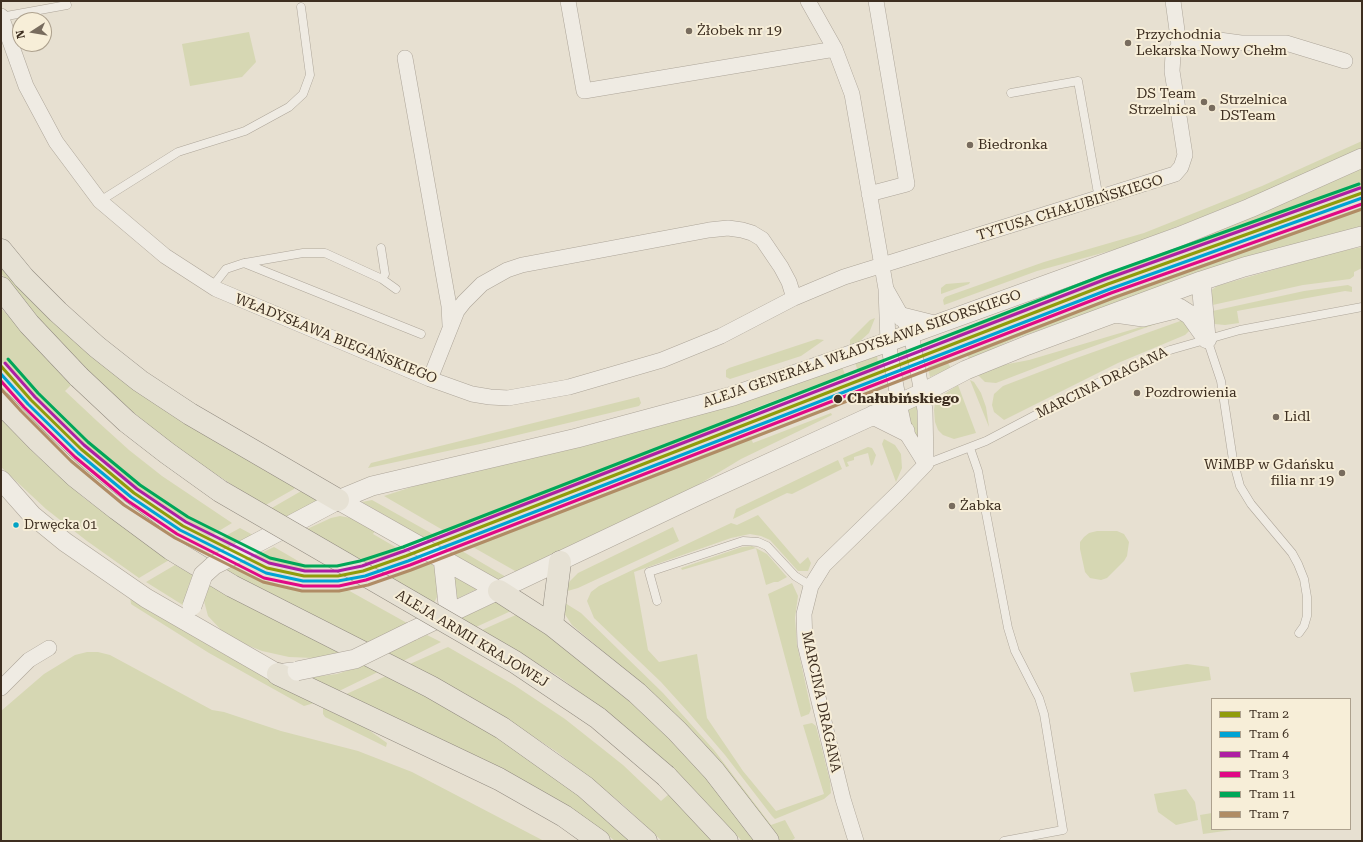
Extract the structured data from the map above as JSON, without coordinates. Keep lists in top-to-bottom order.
{
  "streets": {
    "main road": ["ALEJA ARMII KRAJOWEJ"],
    "street": [
      "TYTUSA CHAŁUBIŃSKIEGO",
      "WŁADYSŁAWA BIEGAŃSKIEGO",
      "ALEJA GENERAŁA WŁADYSŁAWA SIKORSKIEGO",
      "MARCINA DRAGANA"
    ]
  },
  "crossings": [
    ["TYTUSA CHAŁUBIŃSKIEGO", "WŁADYSŁAWA BIEGAŃSKIEGO"]
  ],
  "places": [
    "Żłobek nr 19",
    "Przychodnia Lekarska Nowy Chełm",
    "DS Team Strzelnica",
    "Strzelnica DSTeam",
    "Biedronka",
    "Pozdrowienia",
    "Chałubińskiego",
    "Lidl",
    "WiMBP w Gdańsku filia nr 19",
    "Żabka",
    "Drwęcka 01"
  ],
  "lines": [
    "tram line 11",
    "tram line 4",
    "tram line 2",
    "tram line 6",
    "tram line 3",
    "tram line 7"
  ],
  "legend": [
    "Tram 2",
    "Tram 6",
    "Tram 4",
    "Tram 3",
    "Tram 11",
    "Tram 7"
  ],
  "north": "left"
}
